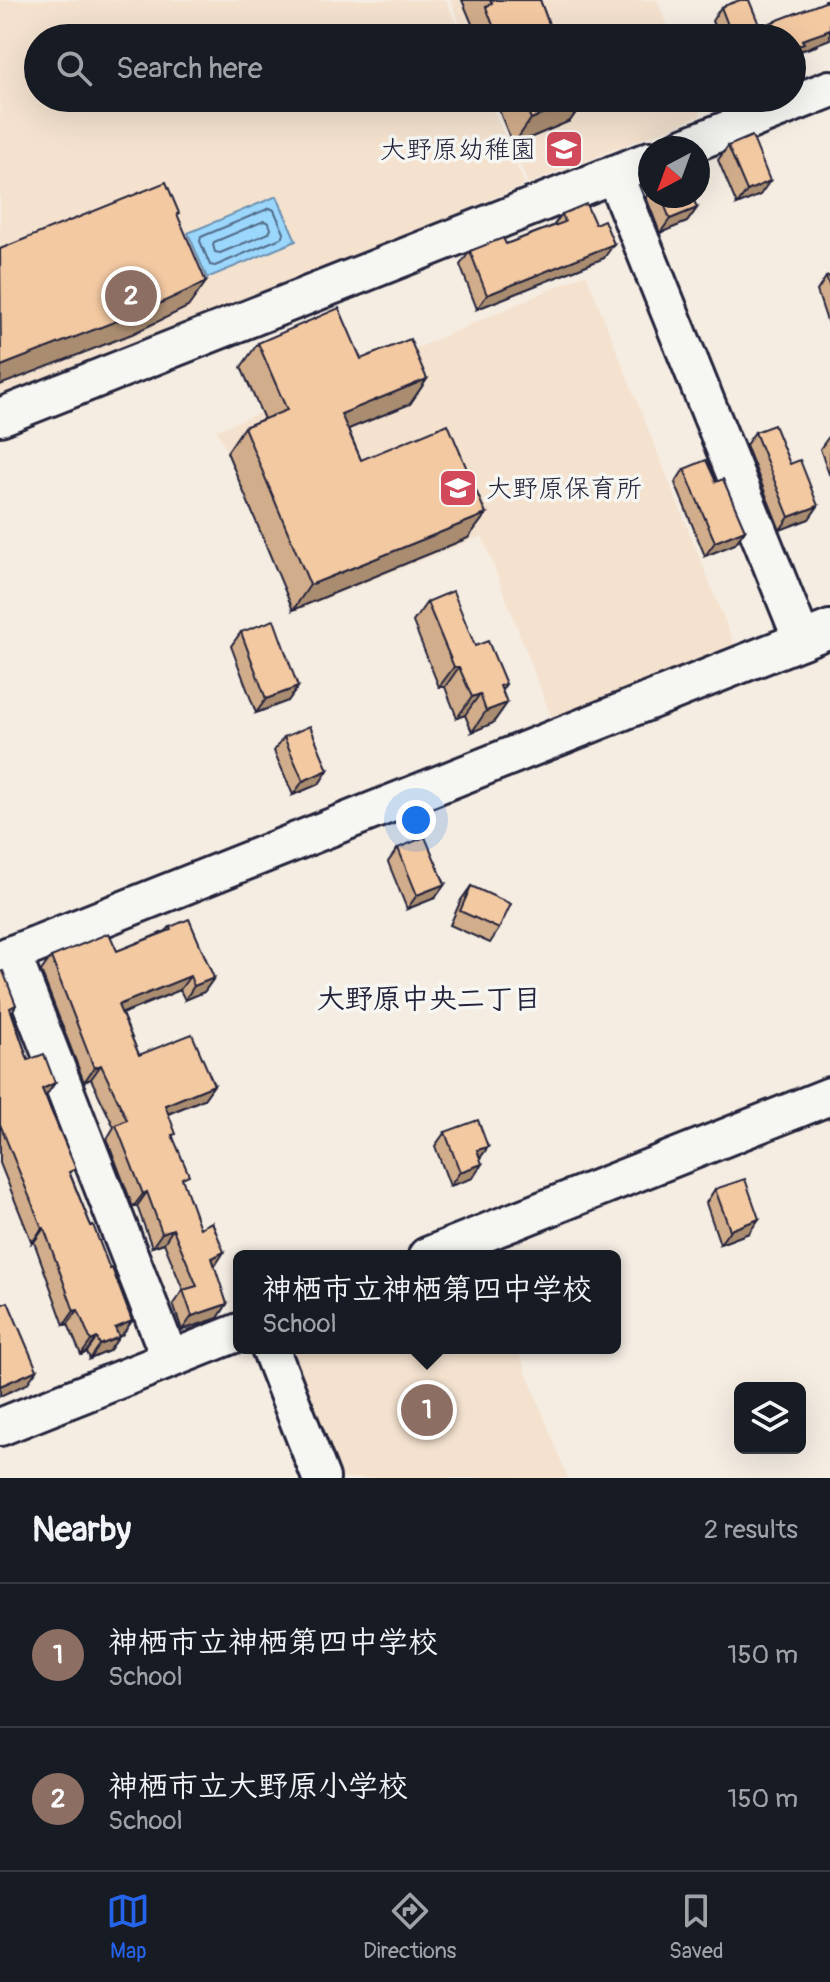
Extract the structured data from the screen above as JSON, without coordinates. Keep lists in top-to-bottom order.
{
  "districts": ["大野原中央二丁目"],
  "places": {
    "school or university": ["大野原幼稚園", "大野原保育所"]
  },
  "north": "bottom left",
  "page": {
    "search": "Search here",
    "pins": ["2", "1"],
    "popup": ["神栖市立神栖第四中学校", "School"],
    "heading": ["Nearby", "2 results"],
    "list": [
      {
        "mark": "1",
        "name": "神栖市立神栖第四中学校",
        "note": "School",
        "value": "150 m"
      },
      {
        "mark": "2",
        "name": "神栖市立大野原小学校",
        "note": "School",
        "value": "150 m"
      }
    ],
    "nav": ["Map", "Directions", "Saved"]
  }
}
